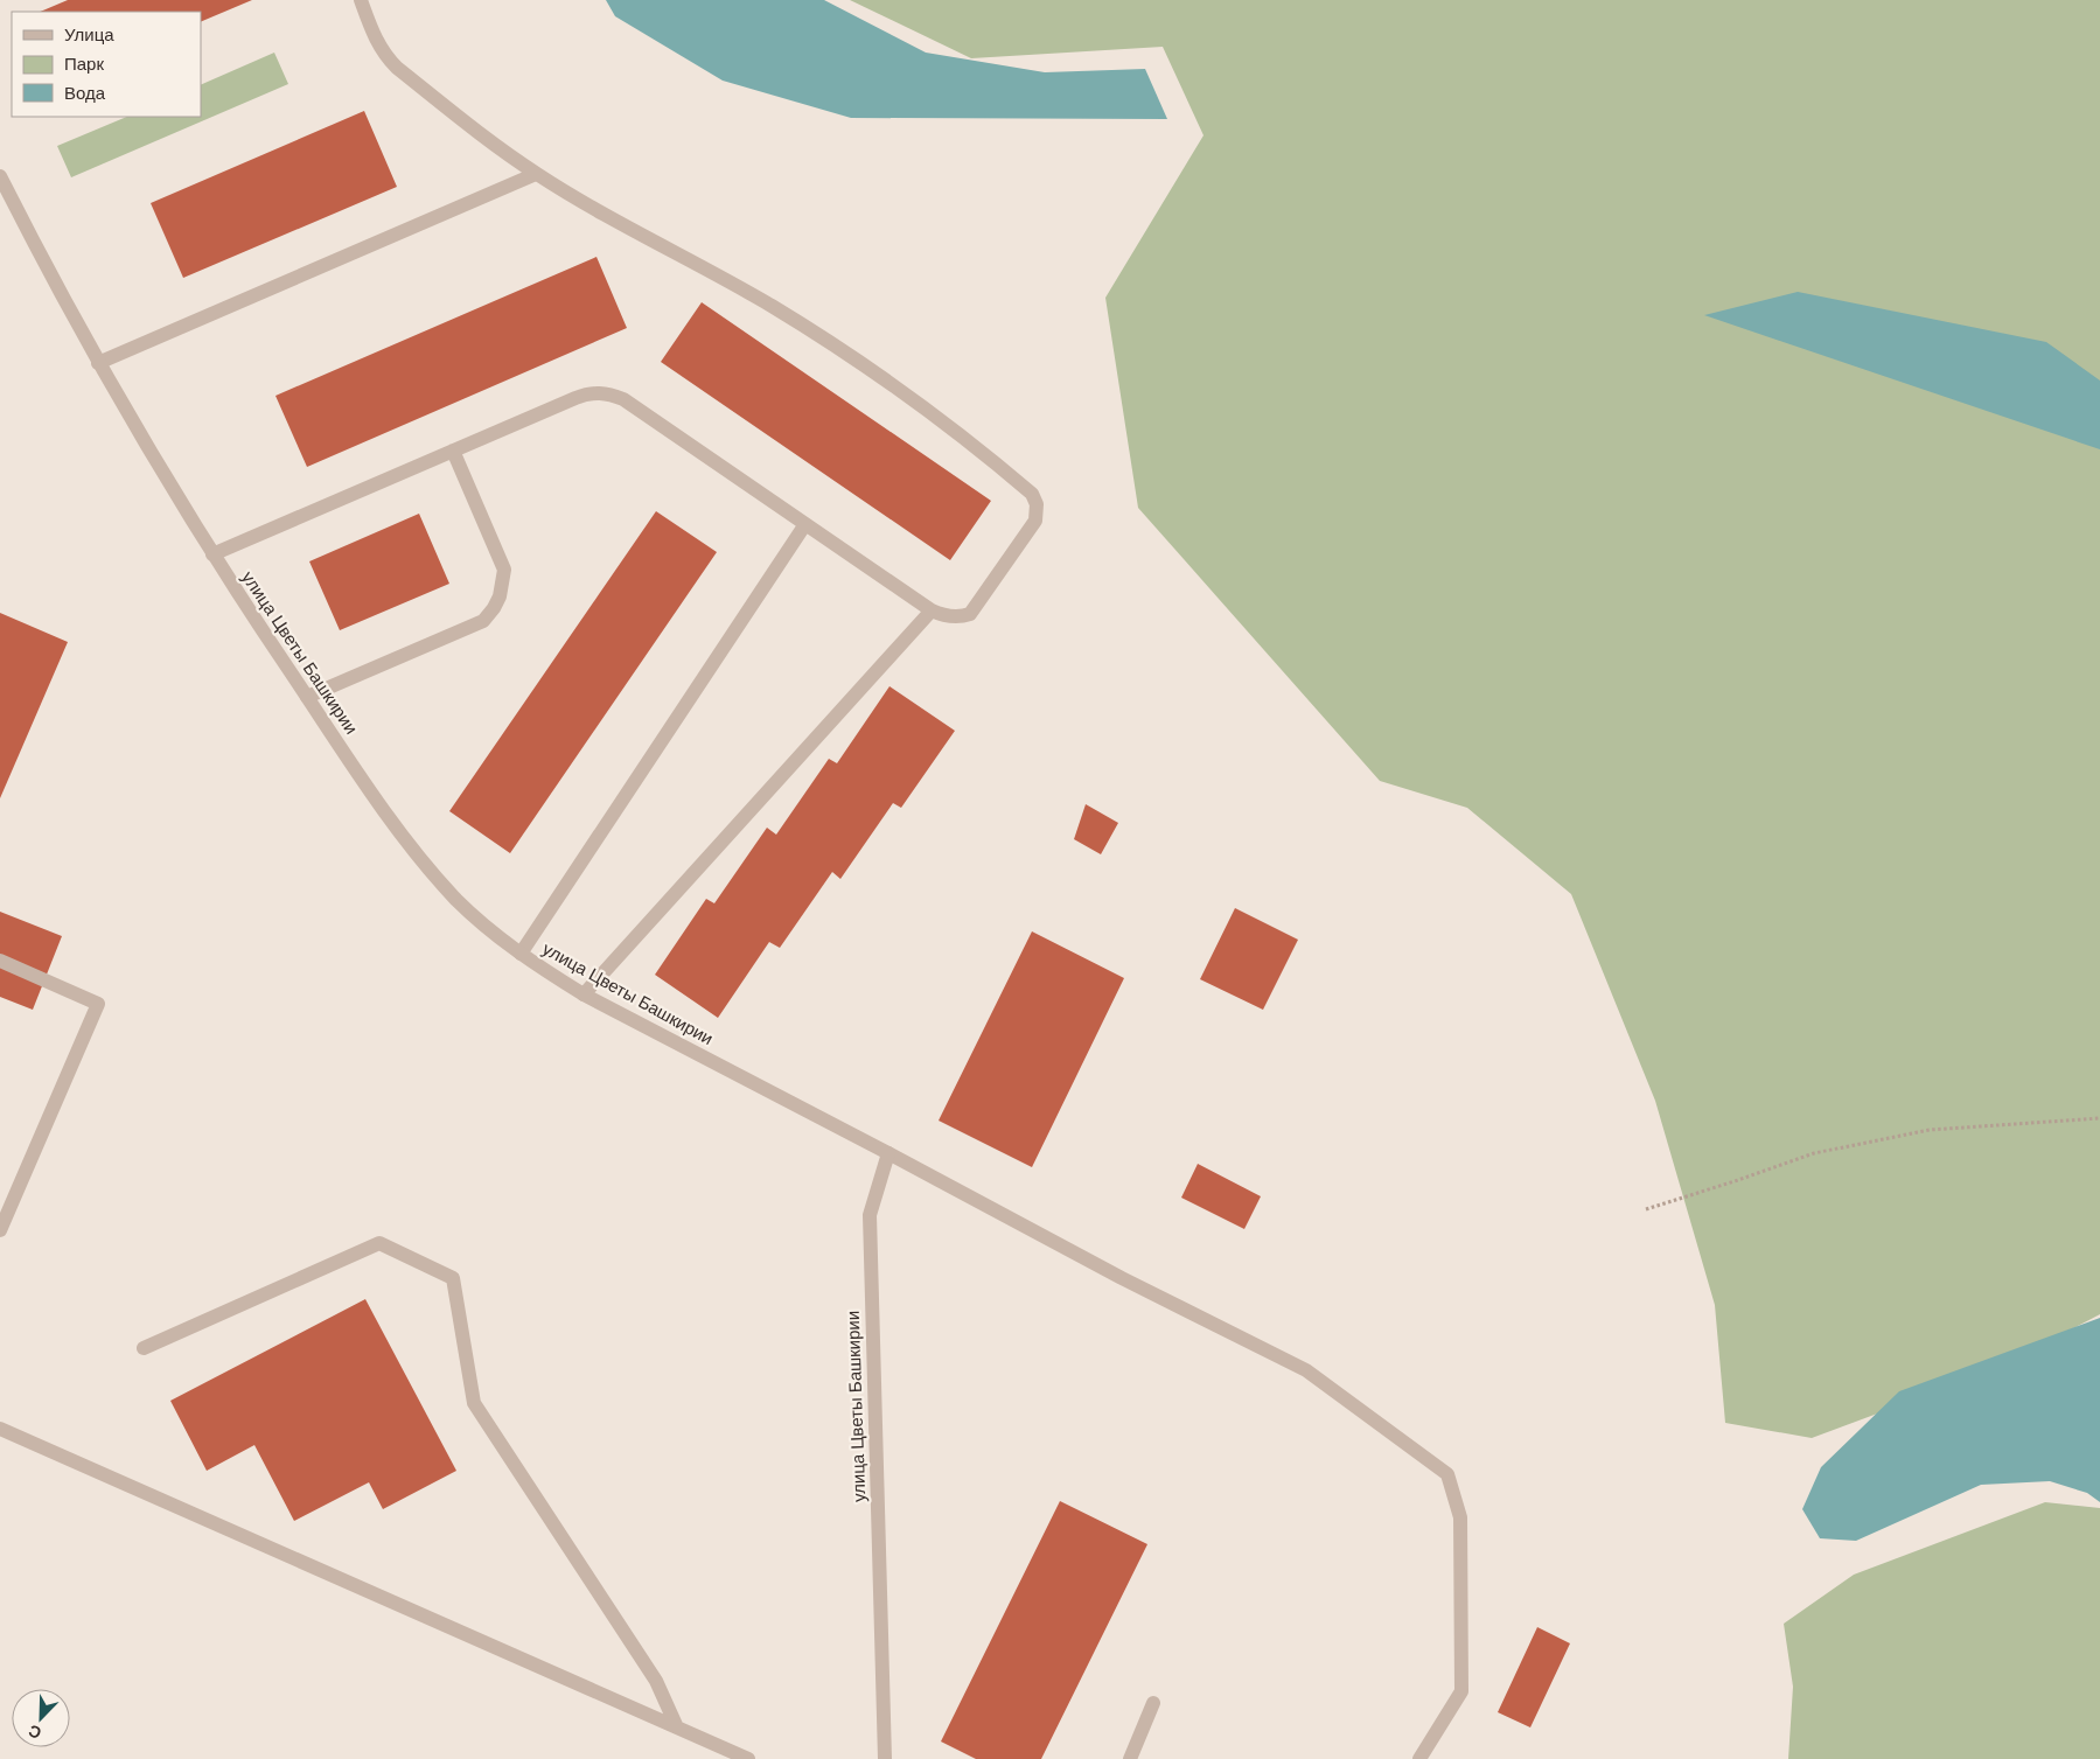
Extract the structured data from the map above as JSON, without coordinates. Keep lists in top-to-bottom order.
{
  "streets": {
    "street": ["улица Цветы Башкирии"]
  },
  "legend": ["Улица", "Парк", "Вода"],
  "north": "bottom left"
}
